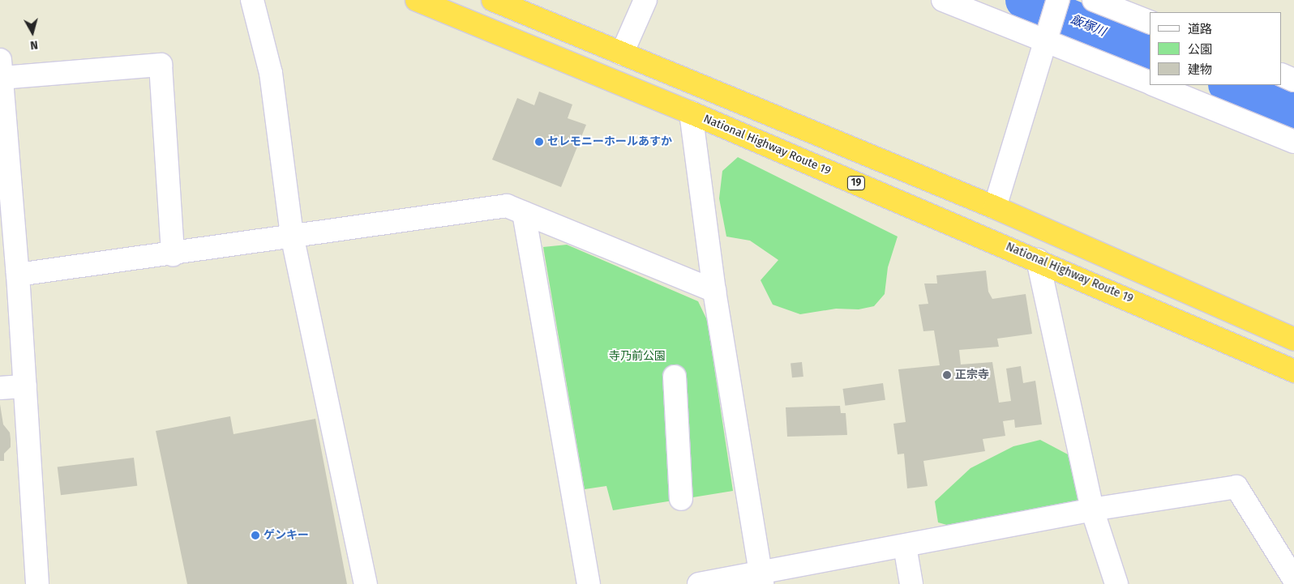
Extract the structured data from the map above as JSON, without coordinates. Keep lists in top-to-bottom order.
{
  "streets": {
    "highway": ["National Highway Route 19", "19"]
  },
  "water": ["飯塚川"],
  "parks": ["寺乃前公園"],
  "places": ["セレモニーホールあすか", "正宗寺", "ゲンキー"],
  "legend": ["道路", "公園", "建物"],
  "north": "bottom"
}
